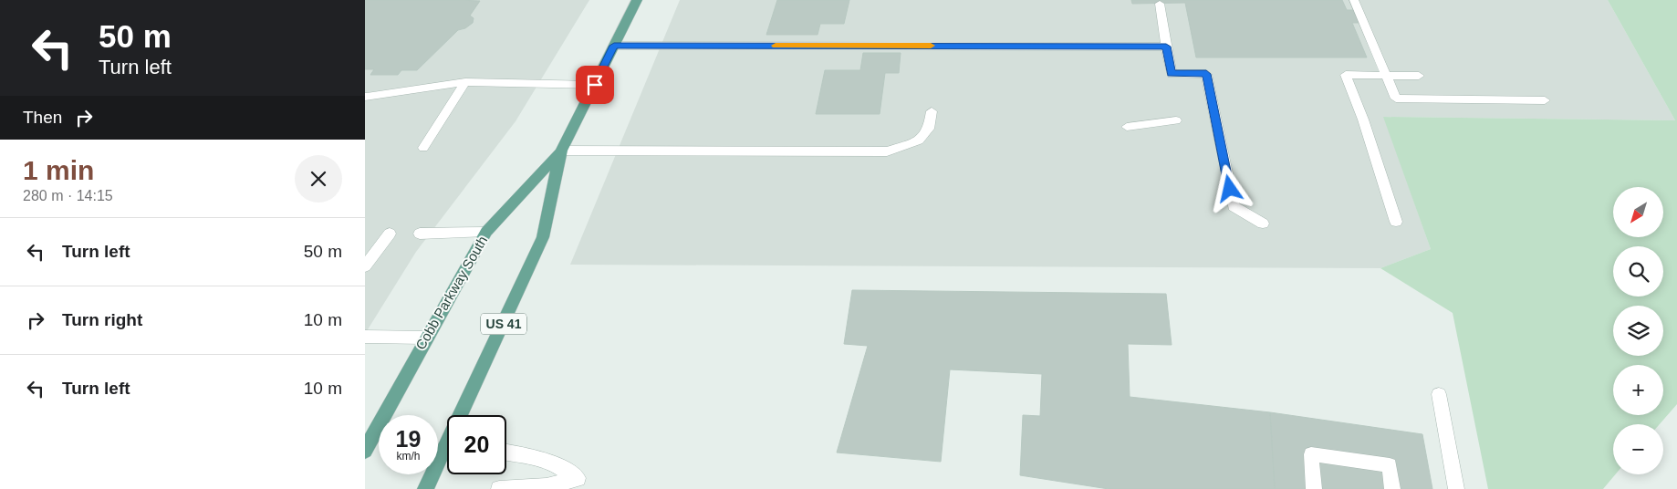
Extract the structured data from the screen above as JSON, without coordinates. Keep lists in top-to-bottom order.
{
  "streets": {
    "main road": ["Cobb Parkway South", "US 41"]
  },
  "north": "bottom left",
  "page": {
    "turn": ["50 m", "Turn left"],
    "then": "Then",
    "heading": ["1 min", "280 m · 14:15"],
    "map_buttons": ["+", "−"],
    "list": [
      {
        "name": "Turn left",
        "value": "50 m"
      },
      {
        "name": "Turn right",
        "value": "10 m"
      },
      {
        "name": "Turn left",
        "value": "10 m"
      }
    ],
    "speed": "19 km/h",
    "limit": "20"
  }
}
